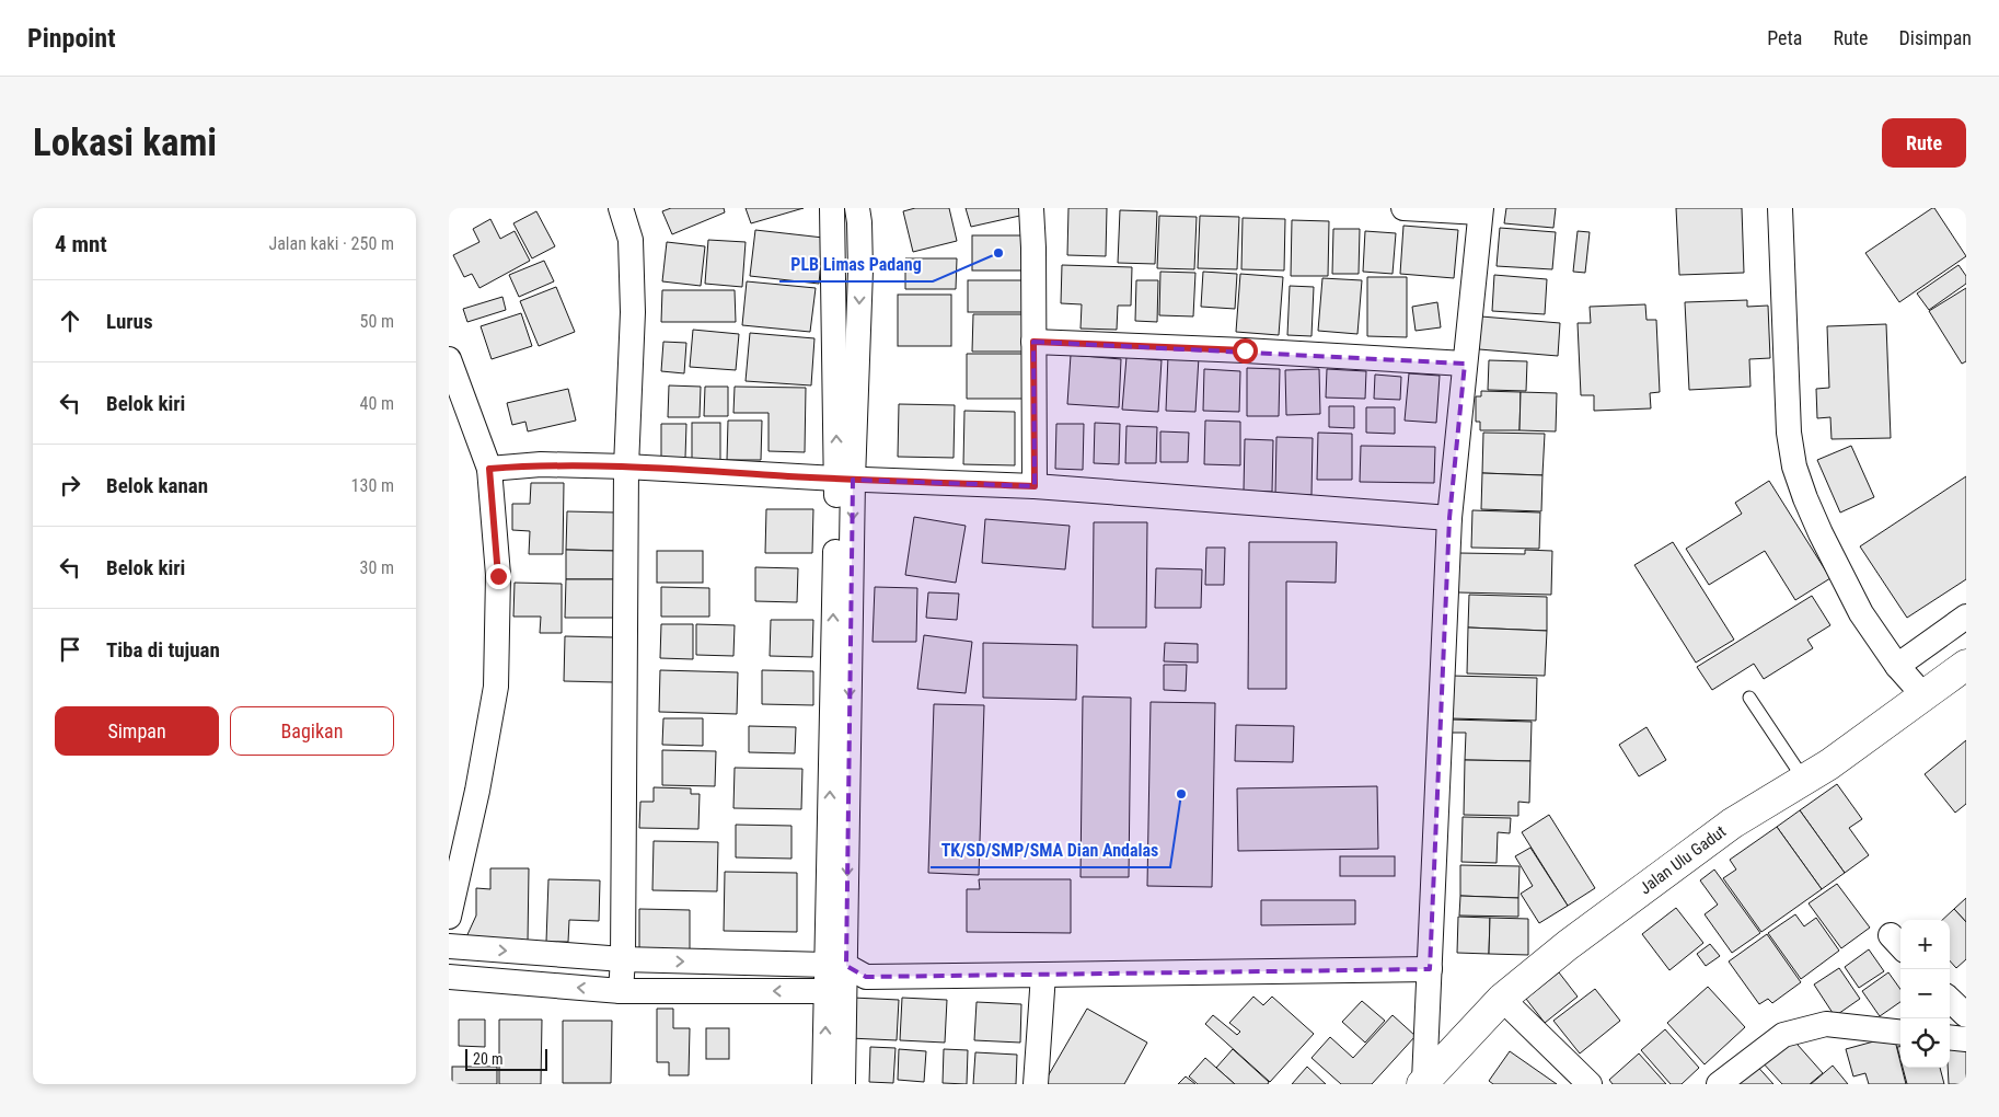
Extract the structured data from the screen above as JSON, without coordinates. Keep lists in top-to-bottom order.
{
  "streets": {
    "street": ["Jalan Ulu Gadut"]
  },
  "places": ["PLB Limas Padang", "TK/SD/SMP/SMA Dian Andalas"],
  "scale_bar": "20 m",
  "page": {
    "header": "Pinpoint",
    "nav": ["Peta", "Rute", "Disimpan"],
    "buttons": [
      "Rute",
      ["Simpan", "Bagikan"]
    ],
    "title": "Lokasi kami",
    "heading": ["4 mnt", "Jalan kaki · 250 m"],
    "list": [
      ["Lurus", "50 m"],
      ["Belok kiri", "40 m"],
      ["Belok kanan", "130 m"],
      ["Belok kiri", "30 m"],
      "Tiba di tujuan"
    ],
    "map_buttons": ["+", "−"],
    "scale": "20 m"
  }
}
